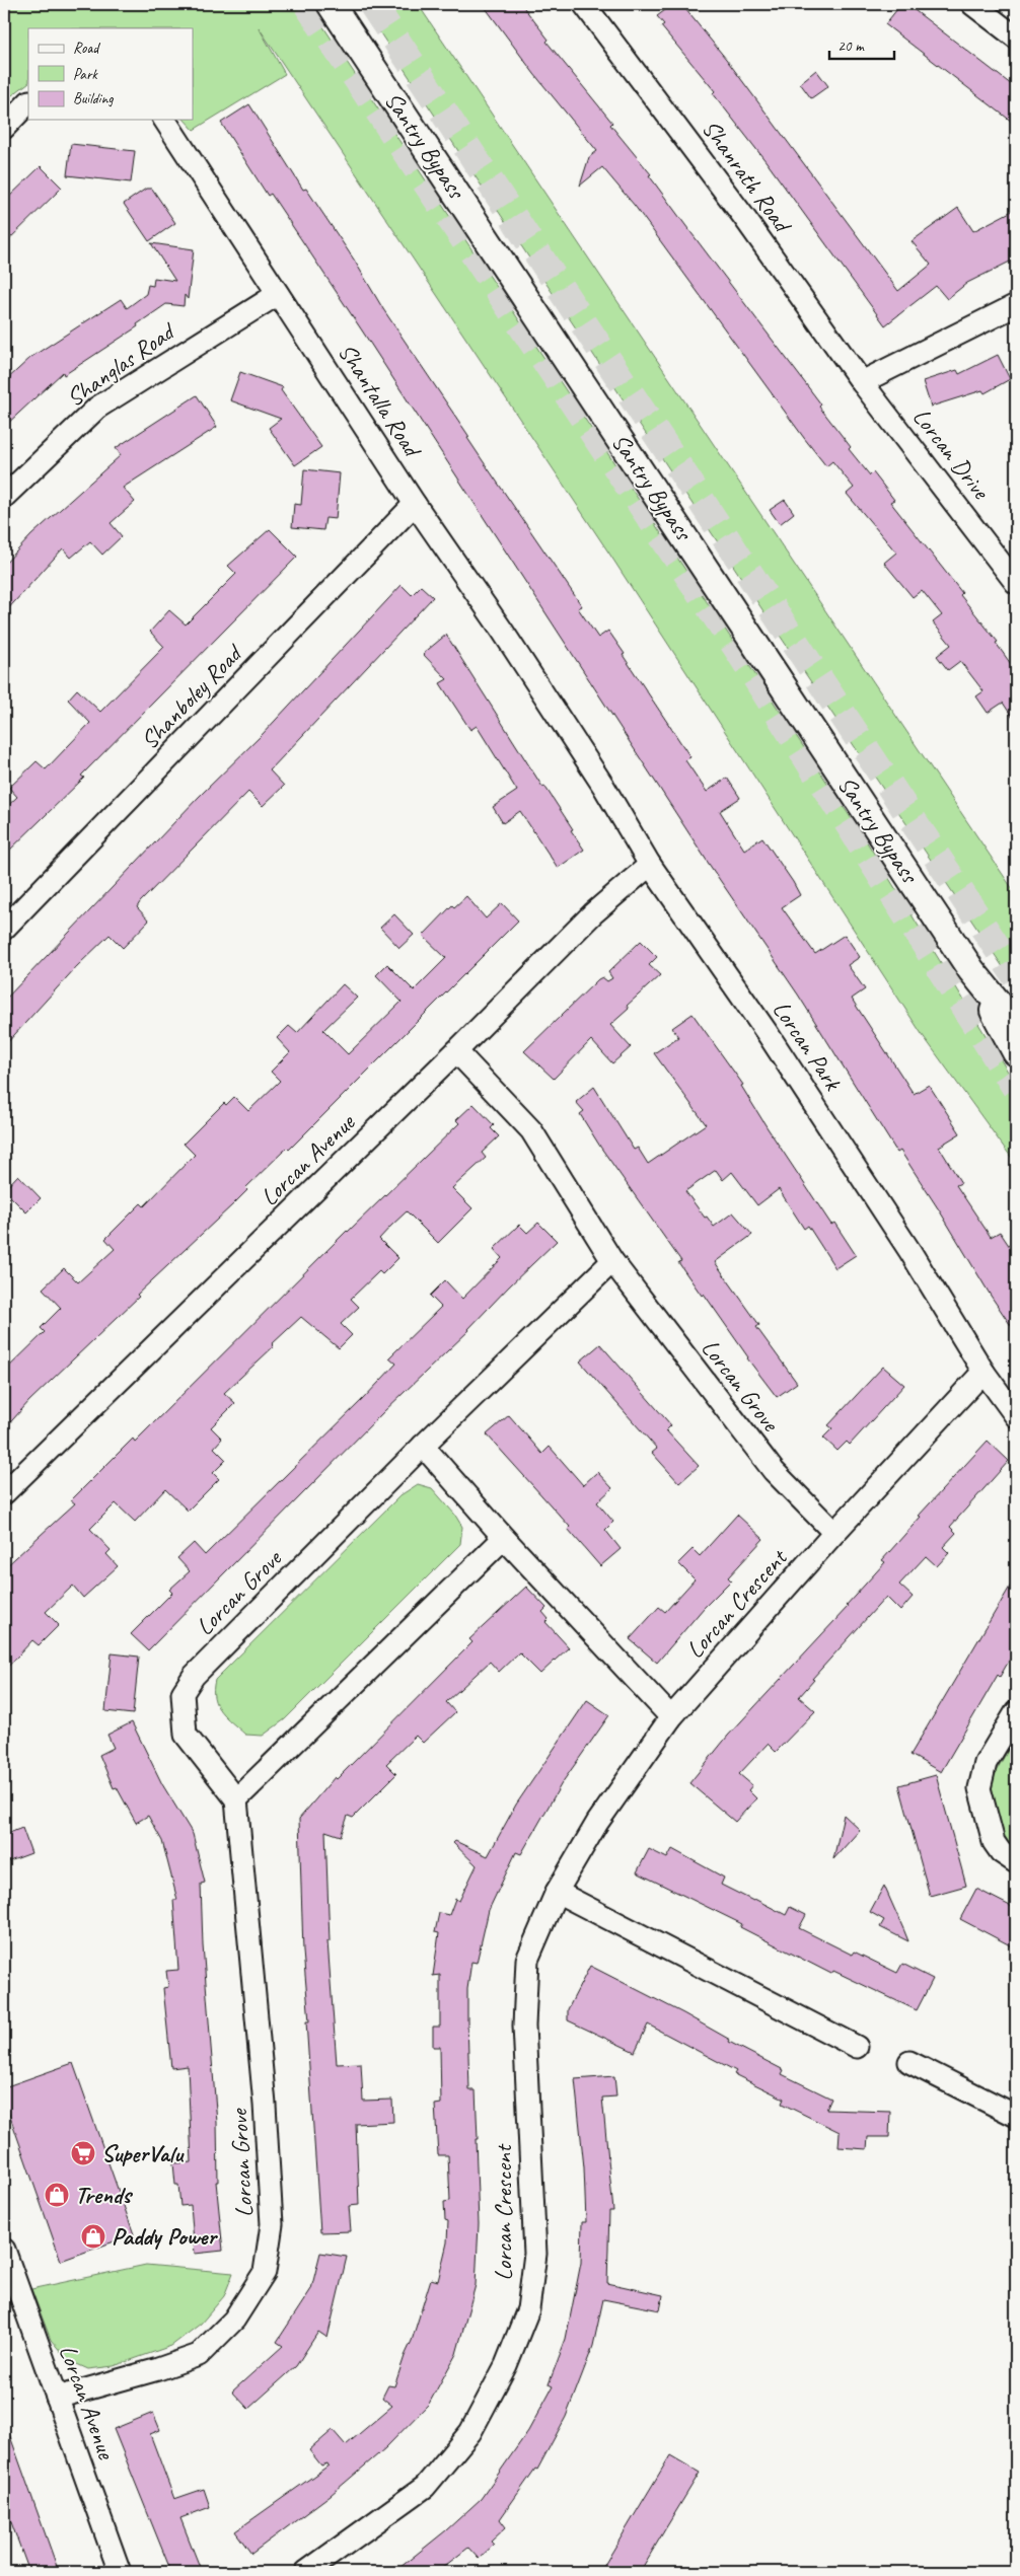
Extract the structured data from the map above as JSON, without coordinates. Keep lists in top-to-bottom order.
{
  "streets": {
    "main road": ["Santry Bypass"],
    "street": [
      "Shanrath Road",
      "Shanglas Road",
      "Shantalla Road",
      "Lorcan Drive",
      "Shanboley Road",
      "Lorcan Park",
      "Lorcan Avenue",
      "Lorcan Grove",
      "Lorcan Crescent"
    ]
  },
  "crossings": [
    ["Shanrath Road", "Lorcan Drive"],
    ["Shanglas Road", "Shantalla Road"],
    ["Shantalla Road", "Shanboley Road"],
    ["Shantalla Road", "Lorcan Park"],
    ["Lorcan Park", "Lorcan Avenue"],
    ["Lorcan Park", "Lorcan Crescent"],
    ["Lorcan Avenue", "Lorcan Grove"],
    ["Lorcan Grove", "Lorcan Crescent"]
  ],
  "places": {
    "supermarket": ["SuperValu"],
    "shop": ["Trends", "Paddy Power"]
  },
  "legend": ["Road", "Park", "Building"],
  "scale_bar": "20 m"
}
